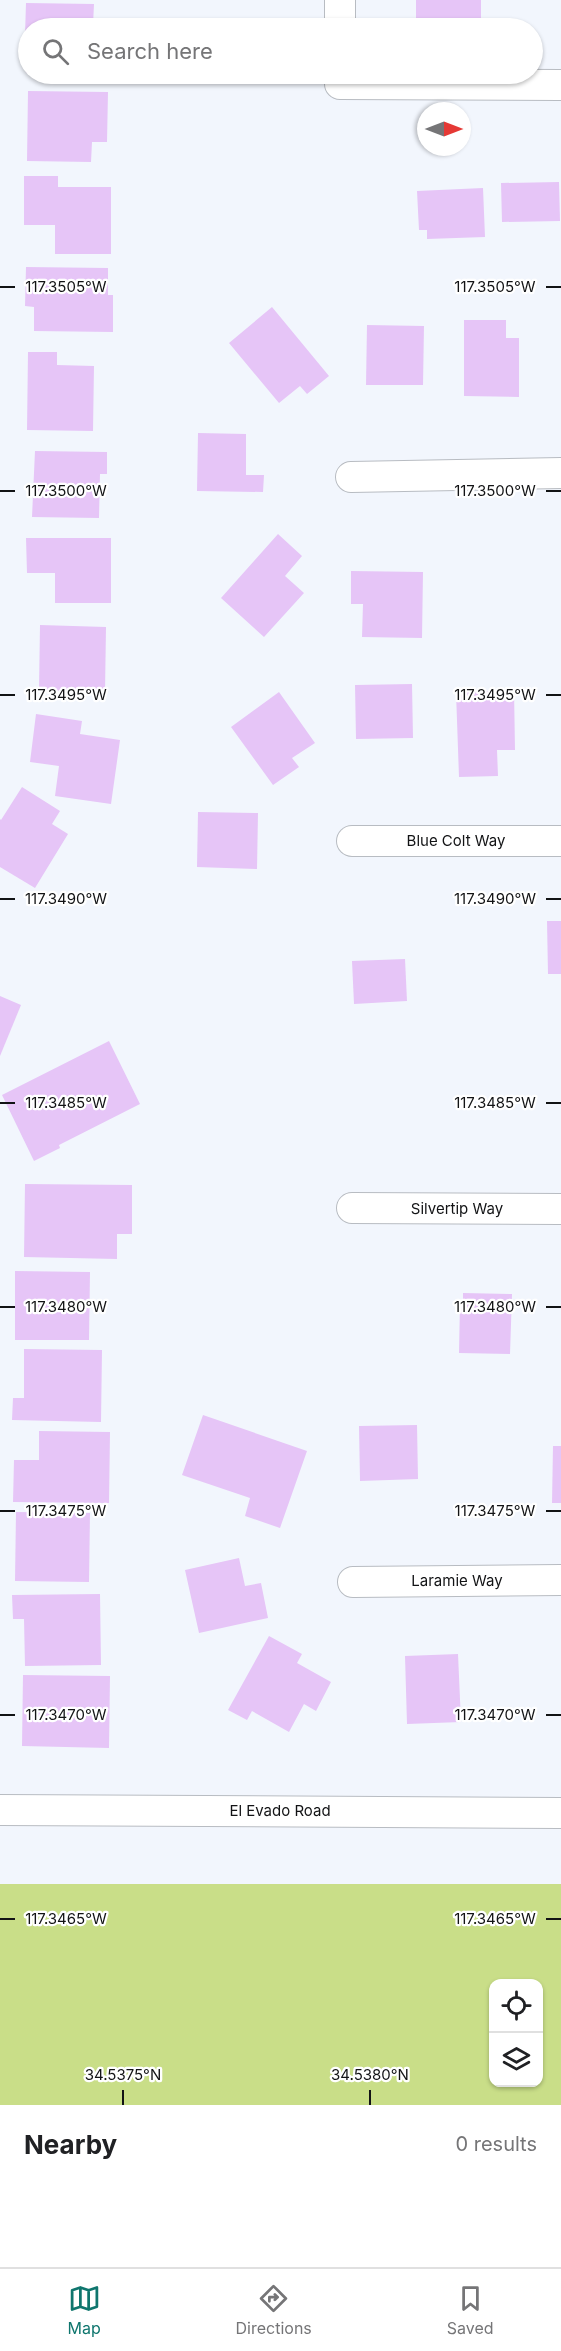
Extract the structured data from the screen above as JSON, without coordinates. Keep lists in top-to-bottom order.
{
  "streets": {
    "street": [
      "Blue Colt Way",
      "Silvertip Way",
      "Laramie Way",
      "El Evado Road"
    ]
  },
  "north": "right",
  "page": {
    "search": "Search here",
    "heading": ["Nearby", "0 results"],
    "nav": ["Map", "Directions", "Saved"]
  },
  "coordinates": [
    "117.3505°W",
    "117.3500°W",
    "117.3495°W",
    "117.3490°W",
    "117.3485°W",
    "117.3480°W",
    "117.3475°W",
    "117.3470°W",
    "117.3465°W",
    "34.5375°N",
    "34.5380°N"
  ]
}
